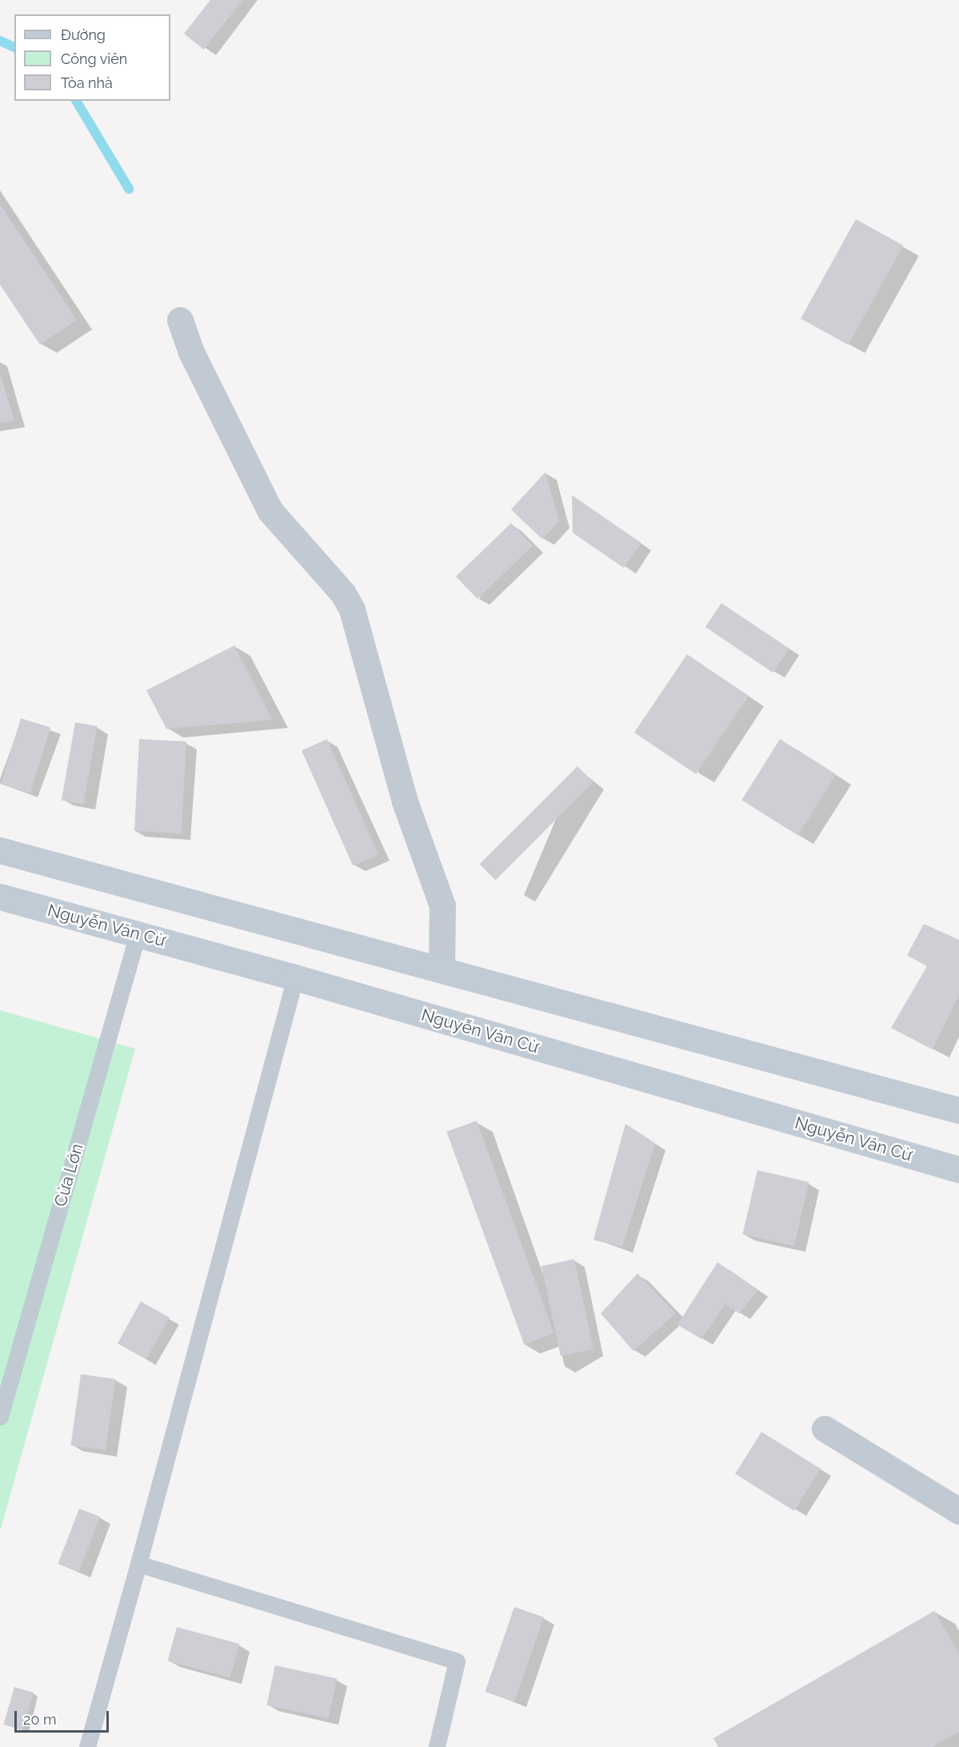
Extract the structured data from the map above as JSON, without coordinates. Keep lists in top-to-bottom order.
{
  "streets": {
    "main road": ["Nguyễn Văn Cừ"],
    "lane": ["Cửa Lớn"]
  },
  "crossings": [
    ["Nguyễn Văn Cừ", "Cửa Lớn"]
  ],
  "legend": ["Đường", "Công viên", "Tòa nhà"],
  "scale_bar": "20 m"
}
